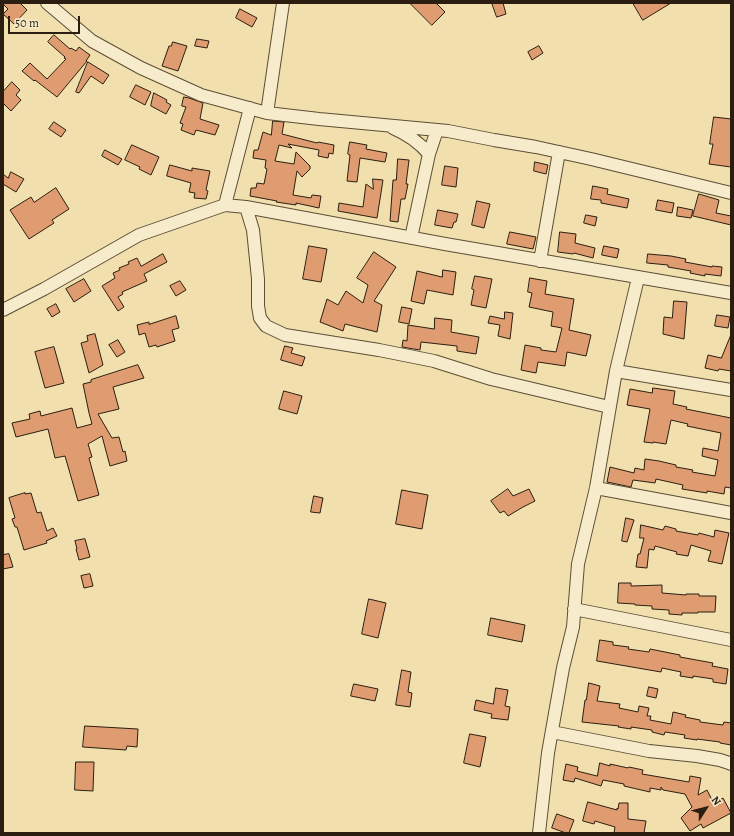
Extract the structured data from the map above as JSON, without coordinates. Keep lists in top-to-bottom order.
{
  "scale_bar": "50 m",
  "north": "top right"
}
